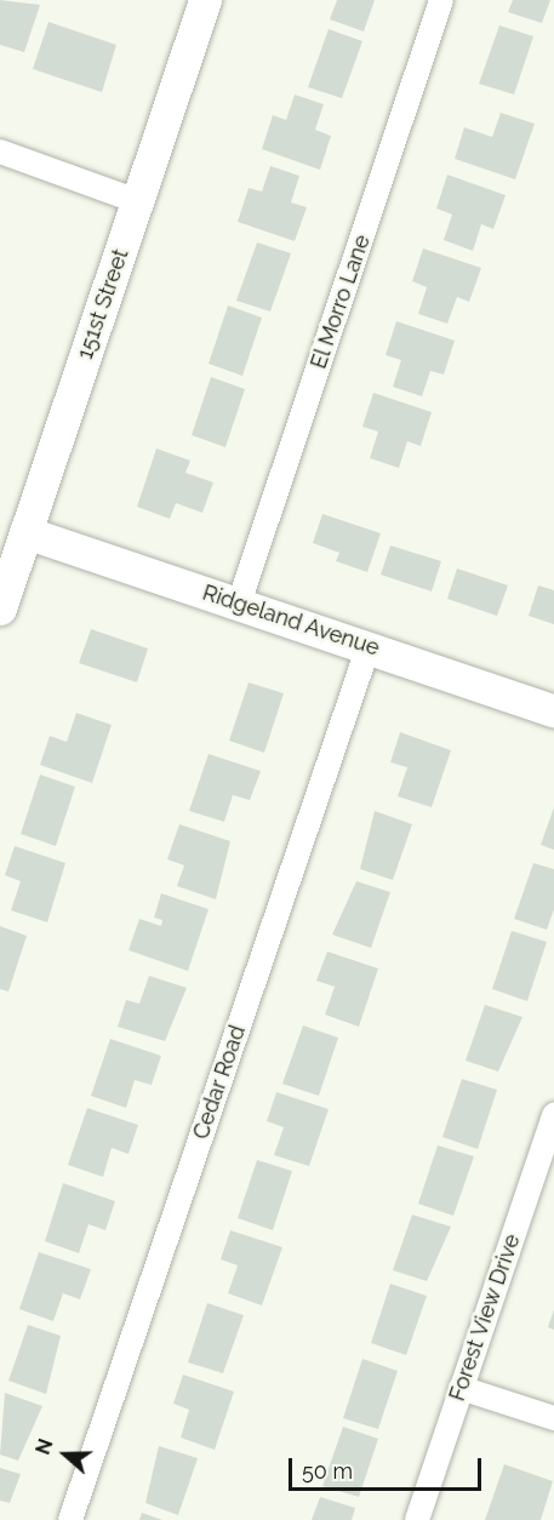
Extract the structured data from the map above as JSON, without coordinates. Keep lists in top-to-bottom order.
{
  "streets": {
    "street": [
      "El Morro Lane",
      "151st Street",
      "Ridgeland Avenue",
      "Cedar Road",
      "Forest View Drive"
    ]
  },
  "crossings": [
    ["El Morro Lane", "Ridgeland Avenue"],
    ["151st Street", "Ridgeland Avenue"],
    ["Ridgeland Avenue", "Cedar Road"]
  ],
  "scale_bar": "50 m",
  "north": "left"
}
